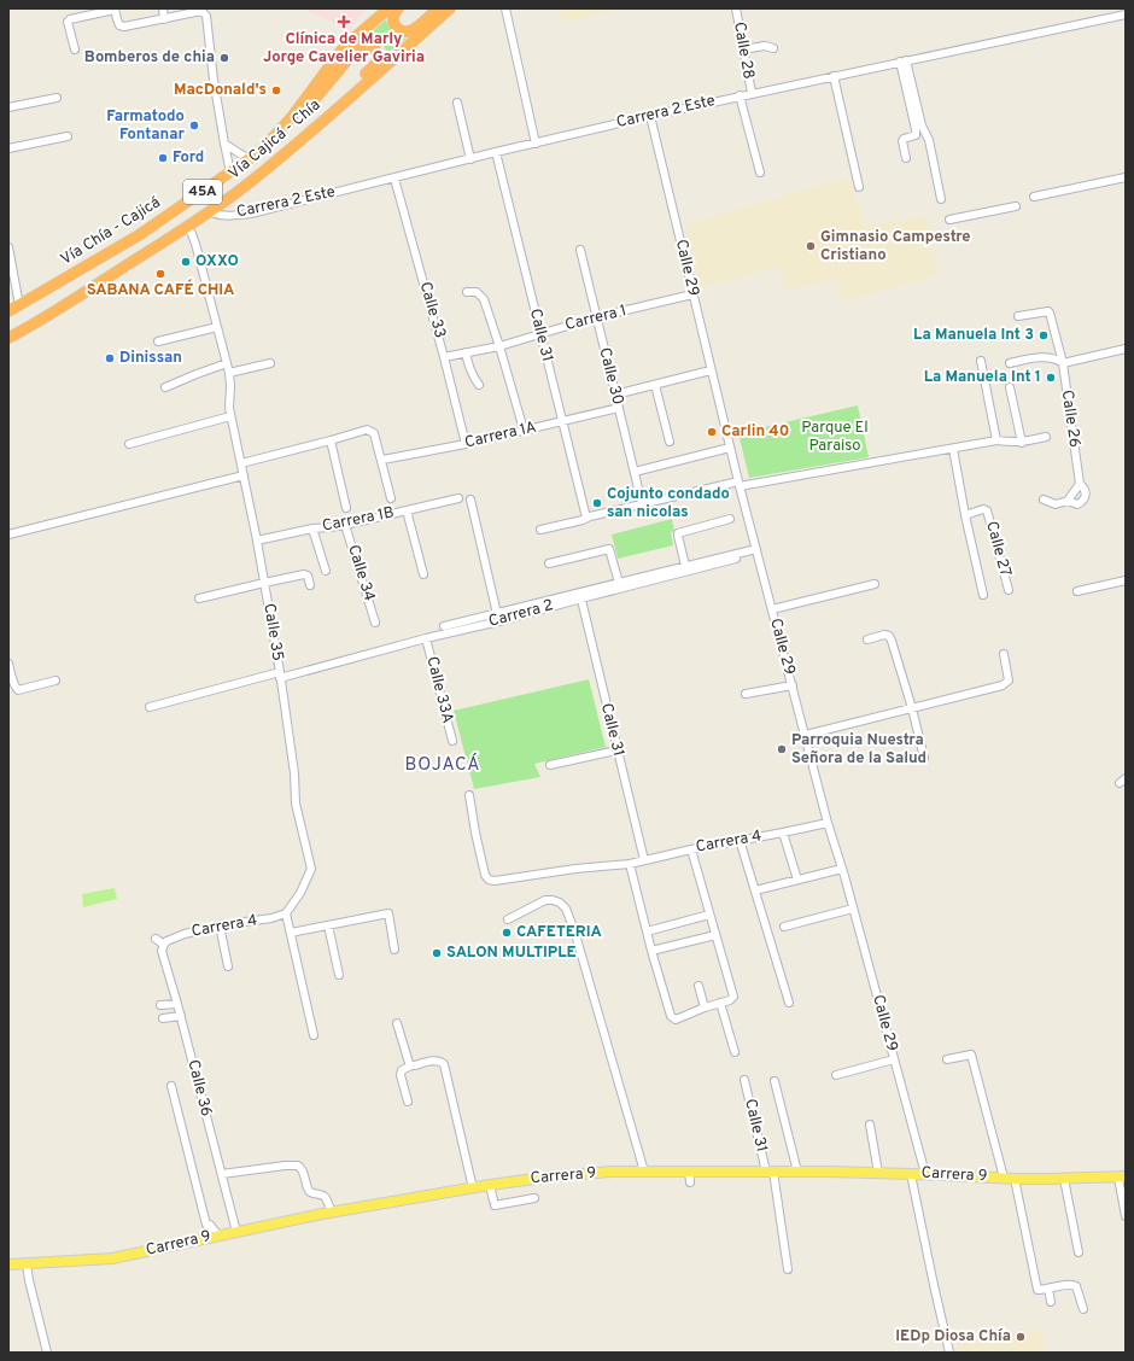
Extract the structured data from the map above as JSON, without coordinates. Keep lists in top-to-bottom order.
{
  "streets": {
    "highway": ["Vía Cajicá - Chía", "45A", "Vía Chía - Cajicá"],
    "main road": ["Carrera 9"],
    "street": [
      "Calle 28",
      "Carrera 2 Este",
      "Calle 29",
      "Calle 33",
      "Carrera 1",
      "Calle 31",
      "Calle 30",
      "Calle 26",
      "Carrera 1A",
      "Carrera 1B",
      "Calle 27",
      "Calle 34",
      "Carrera 2",
      "Calle 35",
      "Calle 33A",
      "Carrera 4",
      "Calle 36"
    ]
  },
  "crossings": [
    ["Calle 28", "Carrera 2 Este"],
    ["Carrera 2 Este", "Vía Cajicá - Chía"],
    ["Carrera 2 Este", "Calle 29"],
    ["Carrera 2 Este", "Calle 33"],
    ["Carrera 2 Este", "Calle 31"],
    ["Vía Cajicá - Chía", "Calle 35"],
    ["Calle 29", "Carrera 1"],
    ["Calle 29", "Carrera 4"],
    ["Calle 29", "Carrera 9"],
    ["Calle 33", "Carrera 1"],
    ["Calle 33", "Carrera 1A"],
    ["Carrera 1", "Calle 31"],
    ["Carrera 1", "Calle 30"],
    ["Calle 31", "Carrera 1A"],
    ["Calle 31", "Carrera 2"],
    ["Calle 31", "Carrera 4"],
    ["Calle 31", "Carrera 9"],
    ["Calle 30", "Carrera 1A"],
    ["Carrera 1B", "Calle 34"],
    ["Carrera 1B", "Calle 35"],
    ["Carrera 2", "Calle 35"],
    ["Carrera 2", "Calle 33A"],
    ["Calle 35", "Carrera 4"],
    ["Carrera 4", "Calle 36"],
    ["Calle 36", "Carrera 9"]
  ],
  "districts": ["BOJACÁ"],
  "parks": ["Parque El Paraiso"],
  "places": {
    "health": ["Clínica de Marly Jorge Cavelier Gaviria"],
    "other": [
      "Bomberos de chia",
      "MacDonald's",
      "Farmatodo Fontanar",
      "Ford",
      "Gimnasio Campestre Cristiano",
      "OXXO",
      "SABANA CAFÉ CHIA",
      "La Manuela Int 3",
      "Dinissan",
      "La Manuela Int 1",
      "Carlin 40",
      "Cojunto condado san nicolas",
      "Parroquia Nuestra Señora de la Salud",
      "CAFETERIA",
      "SALON MULTIPLE",
      "IEDp Diosa Chía"
    ]
  }
}
